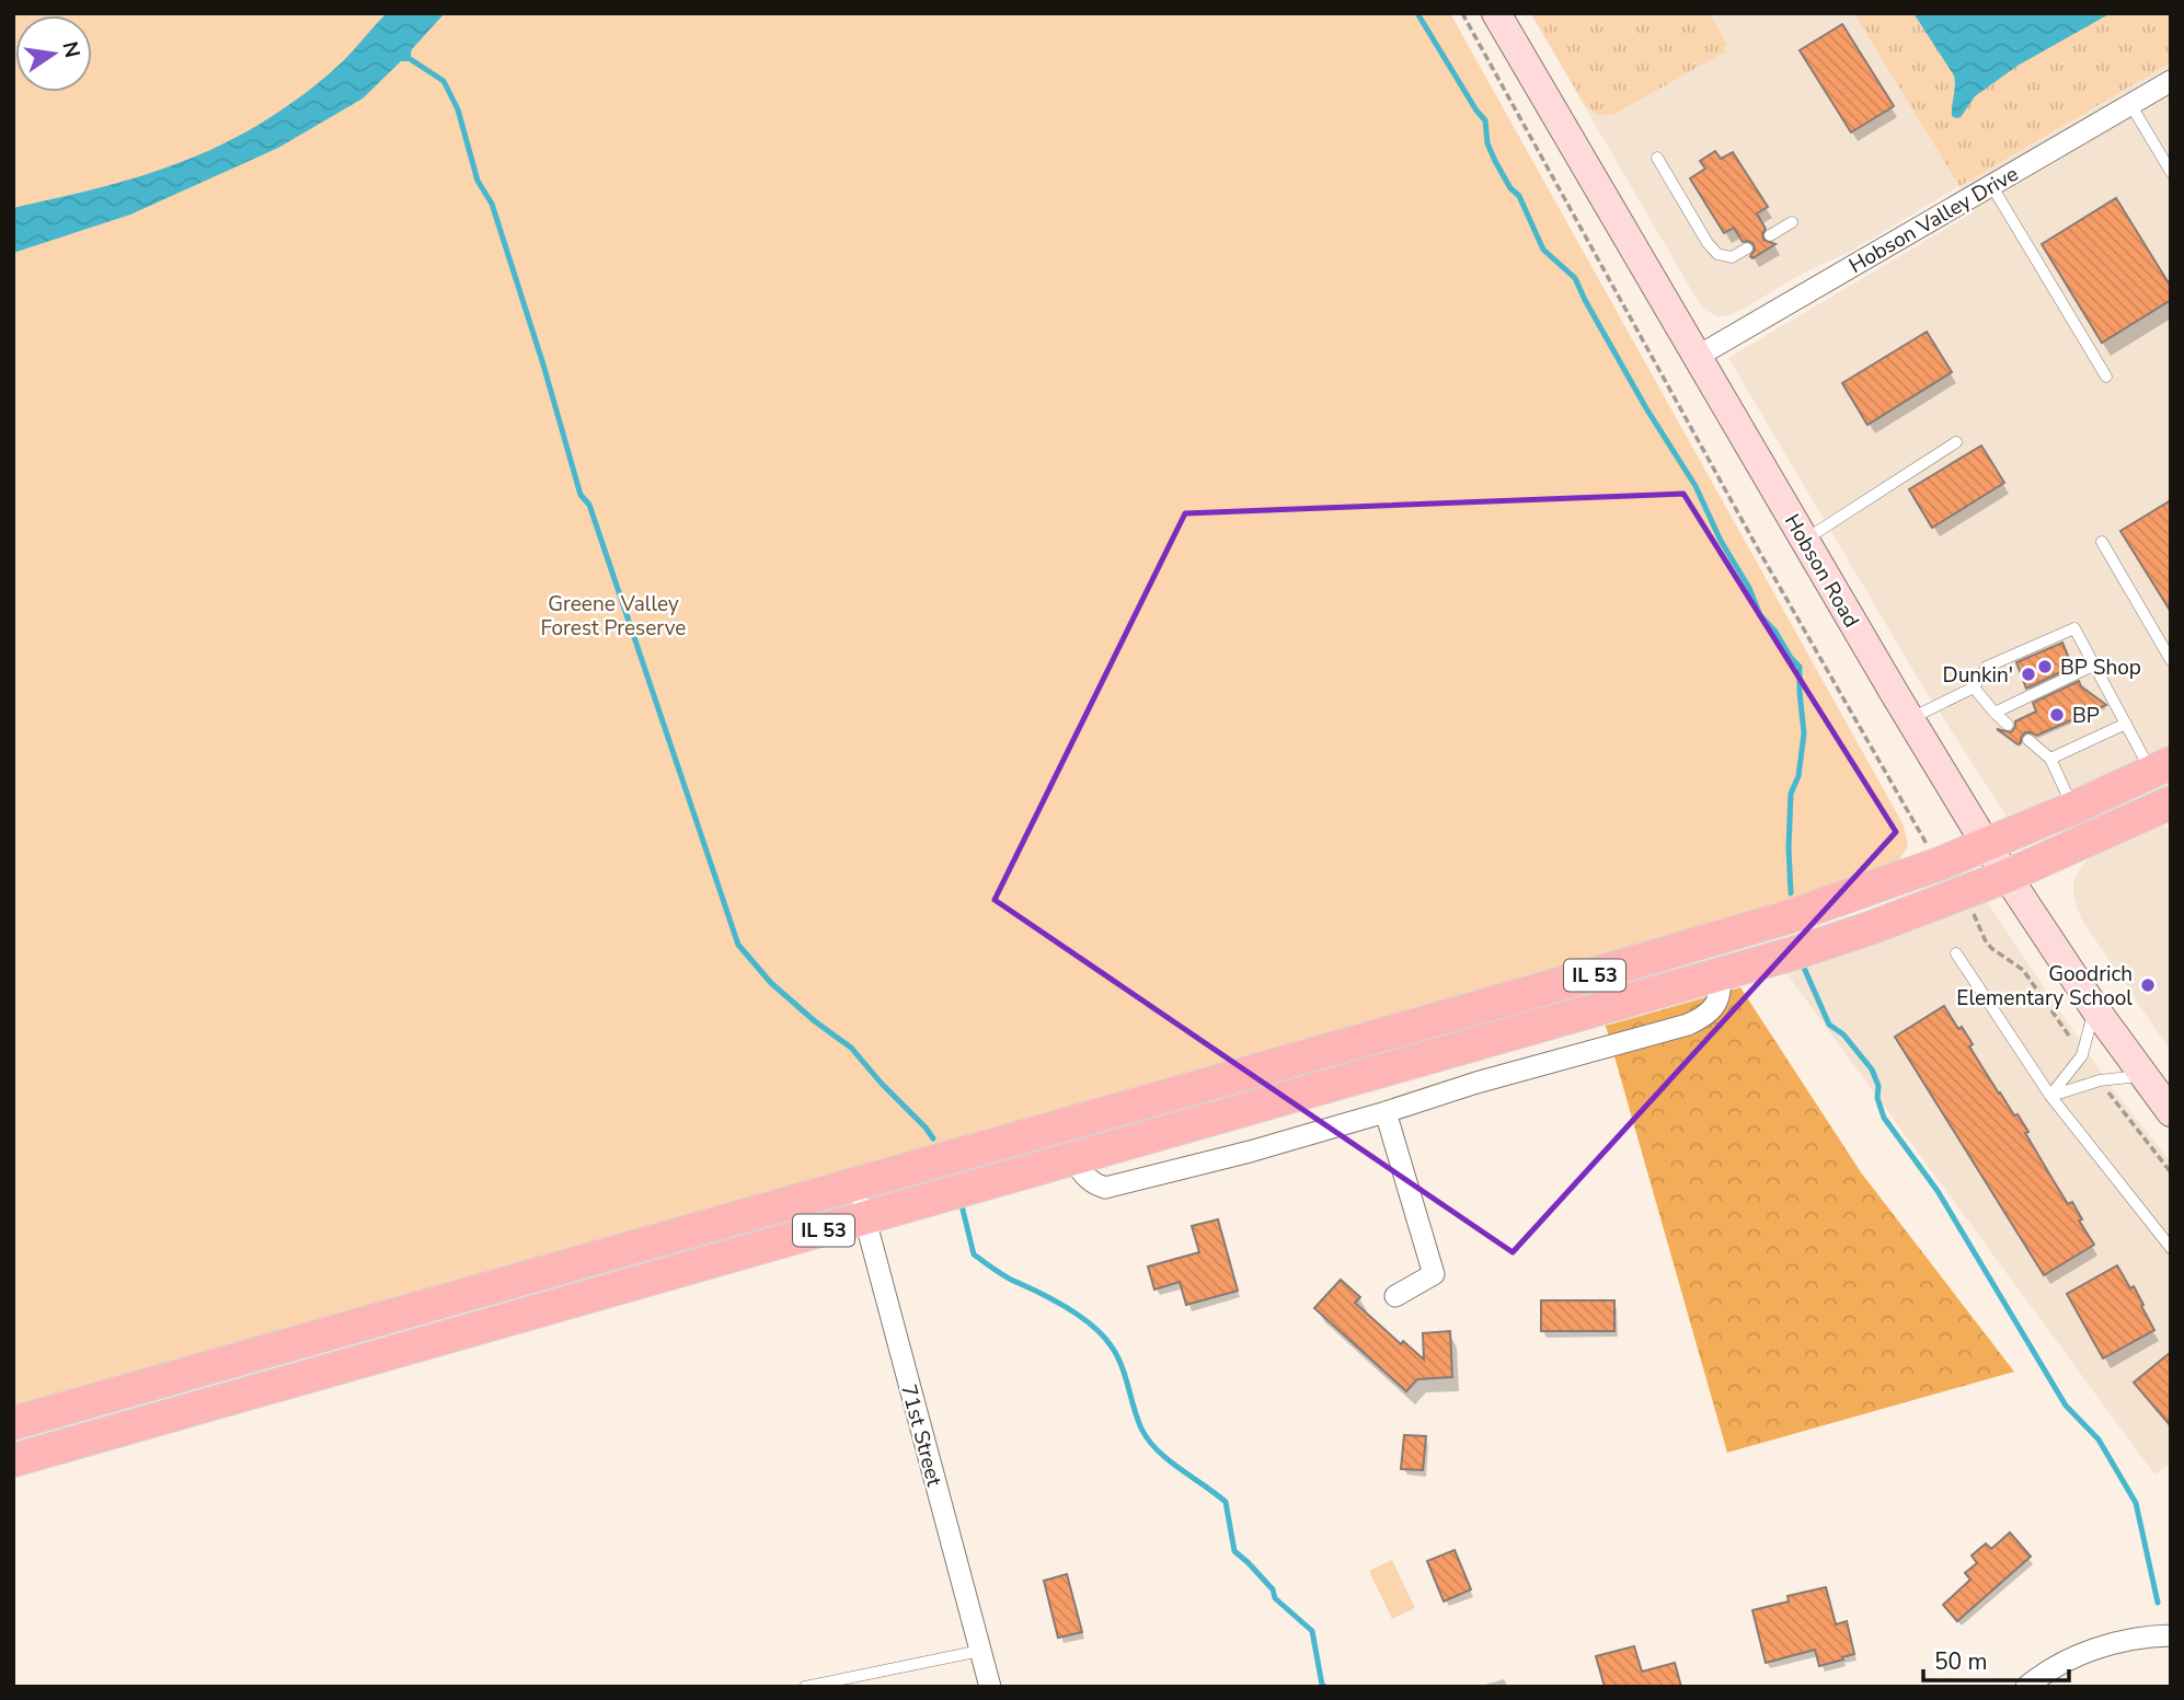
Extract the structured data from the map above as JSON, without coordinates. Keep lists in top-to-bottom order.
{
  "streets": {
    "main road": ["Hobson Road", "IL 53"],
    "street": ["Hobson Valley Drive", "71st Street"]
  },
  "crossings": [
    ["Hobson Valley Drive", "Hobson Road"],
    ["Hobson Road", "IL 53"],
    ["IL 53", "71st Street"]
  ],
  "parks": ["Greene Valley Forest Preserve"],
  "places": [
    "BP Shop",
    "Dunkin'",
    "BP",
    "Goodrich Elementary School"
  ],
  "scale_bar": "50 m",
  "north": "right"
}
